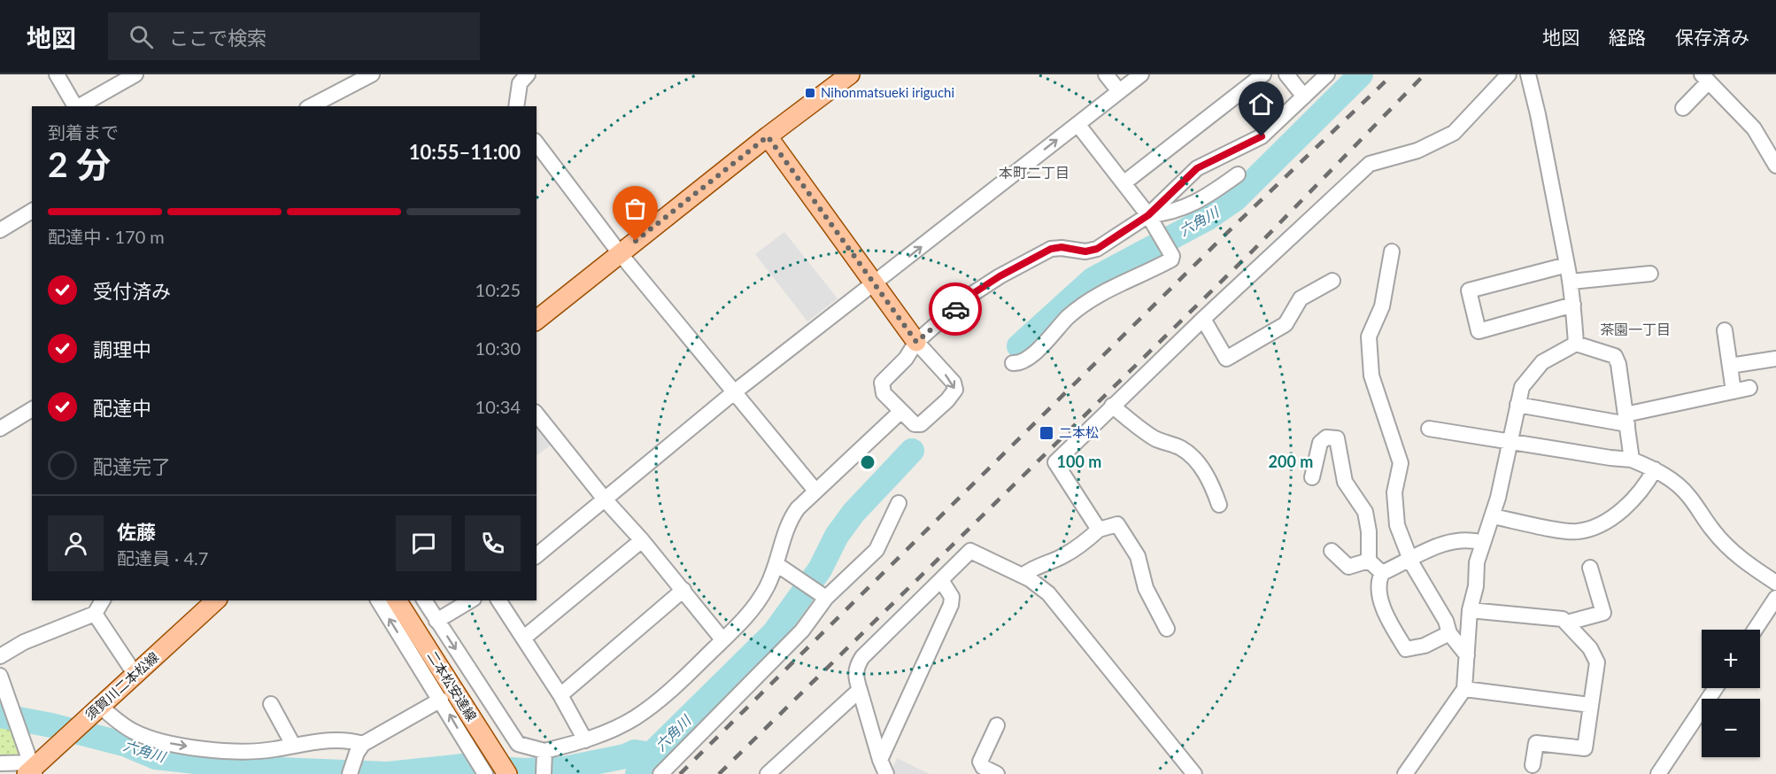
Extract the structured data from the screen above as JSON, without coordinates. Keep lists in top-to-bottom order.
{
  "streets": {
    "main road": ["須賀川二本松線", "二本松安達線"]
  },
  "districts": ["本町二丁目", "茶園一丁目"],
  "water": ["六角川"],
  "places": {
    "transit": ["Nihonmatsueki iriguchi", "二本松"]
  },
  "page": {
    "header": "地図",
    "search": "ここで検索",
    "nav": ["地図", "経路", "保存済み"],
    "heading": ["2 分", "到着まで", "10:55–11:00"],
    "panel": ["佐藤", "配達員 · 4.7"],
    "bar": "配達中 · 170 m",
    "list": [
      ["受付済み", "10:25"],
      ["調理中", "10:30"],
      ["配達中", "10:34"],
      "配達完了"
    ],
    "map_buttons": ["+", "−"]
  },
  "rings": ["100 m", "200 m"]
}
